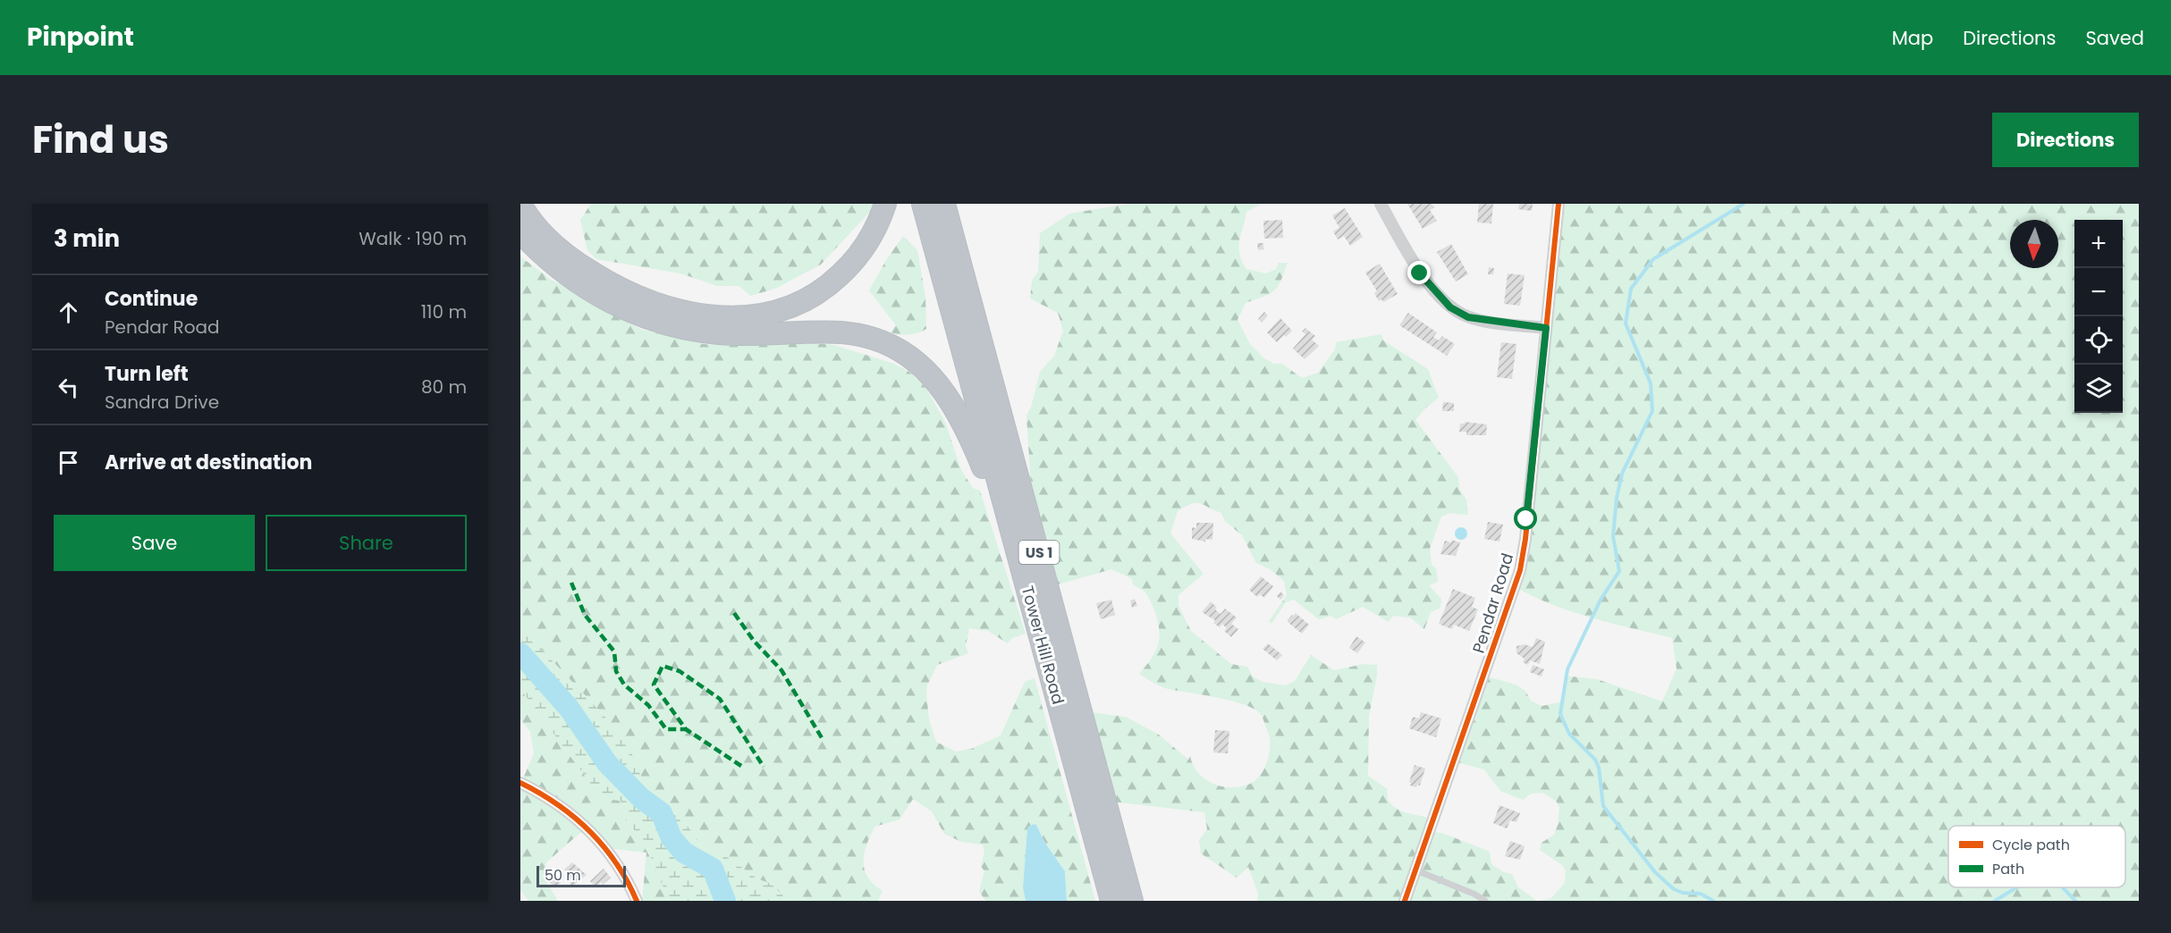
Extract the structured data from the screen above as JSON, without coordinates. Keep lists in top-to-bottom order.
{
  "streets": {
    "highway": ["US 1", "Tower Hill Road"],
    "street": ["Pendar Road"]
  },
  "legend": ["Cycle path", "Path"],
  "scale_bar": "50 m",
  "north": "bottom",
  "page": {
    "header": "Pinpoint",
    "nav": ["Map", "Directions", "Saved"],
    "title": "Find us",
    "buttons": [
      "Directions",
      ["Save", "Share"]
    ],
    "heading": ["3 min", "Walk · 190 m"],
    "map_buttons": ["+", "−"],
    "list": [
      ["Continue", "Pendar Road", "110 m"],
      ["Turn left", "Sandra Drive", "80 m"],
      "Arrive at destination"
    ],
    "scale": "50 m"
  }
}
